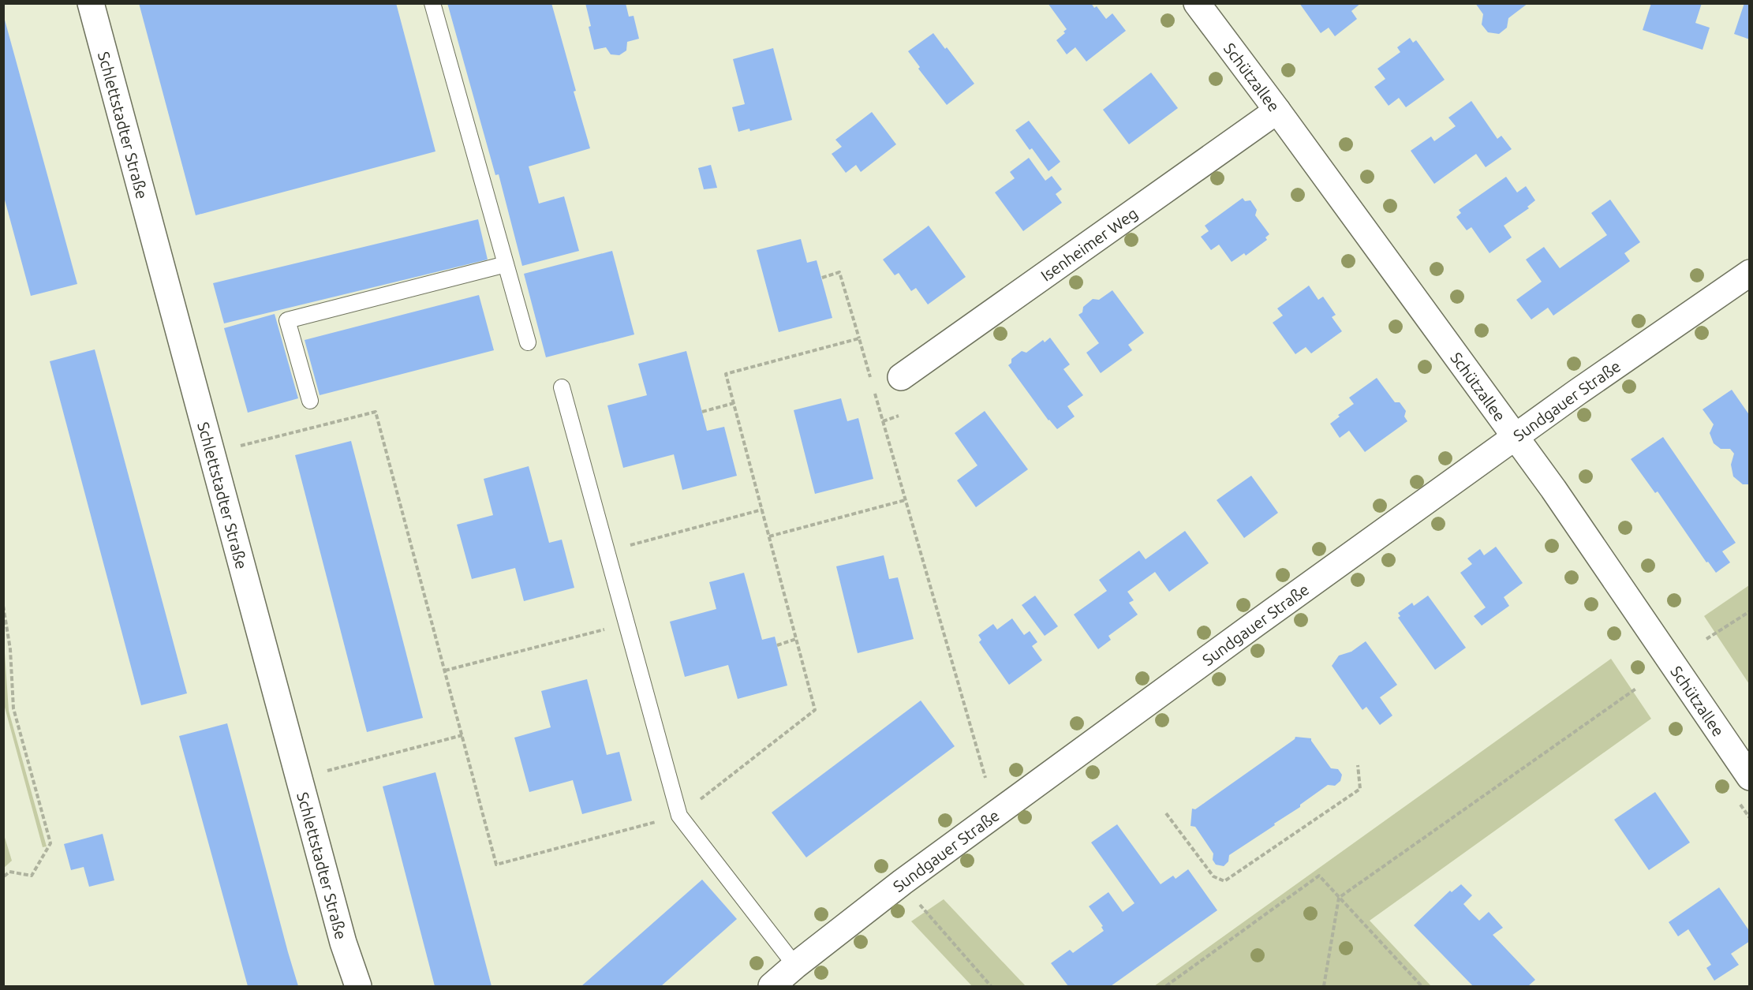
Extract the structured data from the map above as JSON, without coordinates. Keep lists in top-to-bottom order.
{
  "streets": {
    "street": [
      "Schützallee",
      "Schlettstadter Straße",
      "Isenheimer Weg",
      "Sundgauer Straße"
    ]
  },
  "crossings": [
    ["Schützallee", "Isenheimer Weg"],
    ["Schützallee", "Sundgauer Straße"]
  ]
}
